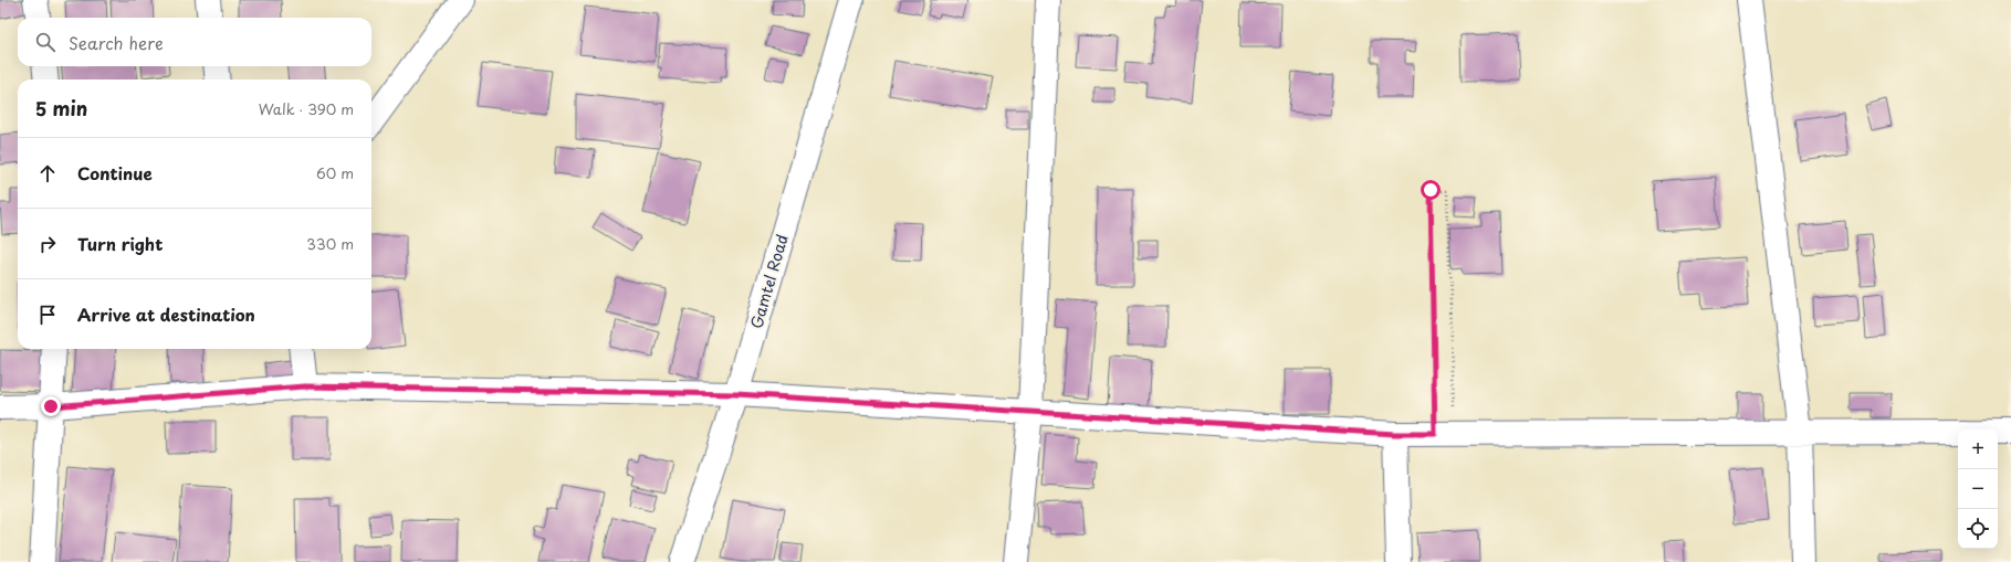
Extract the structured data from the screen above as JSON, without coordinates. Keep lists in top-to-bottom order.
{
  "streets": {
    "street": ["Gamtel Road"]
  },
  "page": {
    "search": "Search here",
    "heading": ["5 min", "Walk · 390 m"],
    "list": [
      ["Continue", "60 m"],
      ["Turn right", "330 m"],
      "Arrive at destination"
    ],
    "map_buttons": ["+", "−"]
  }
}
